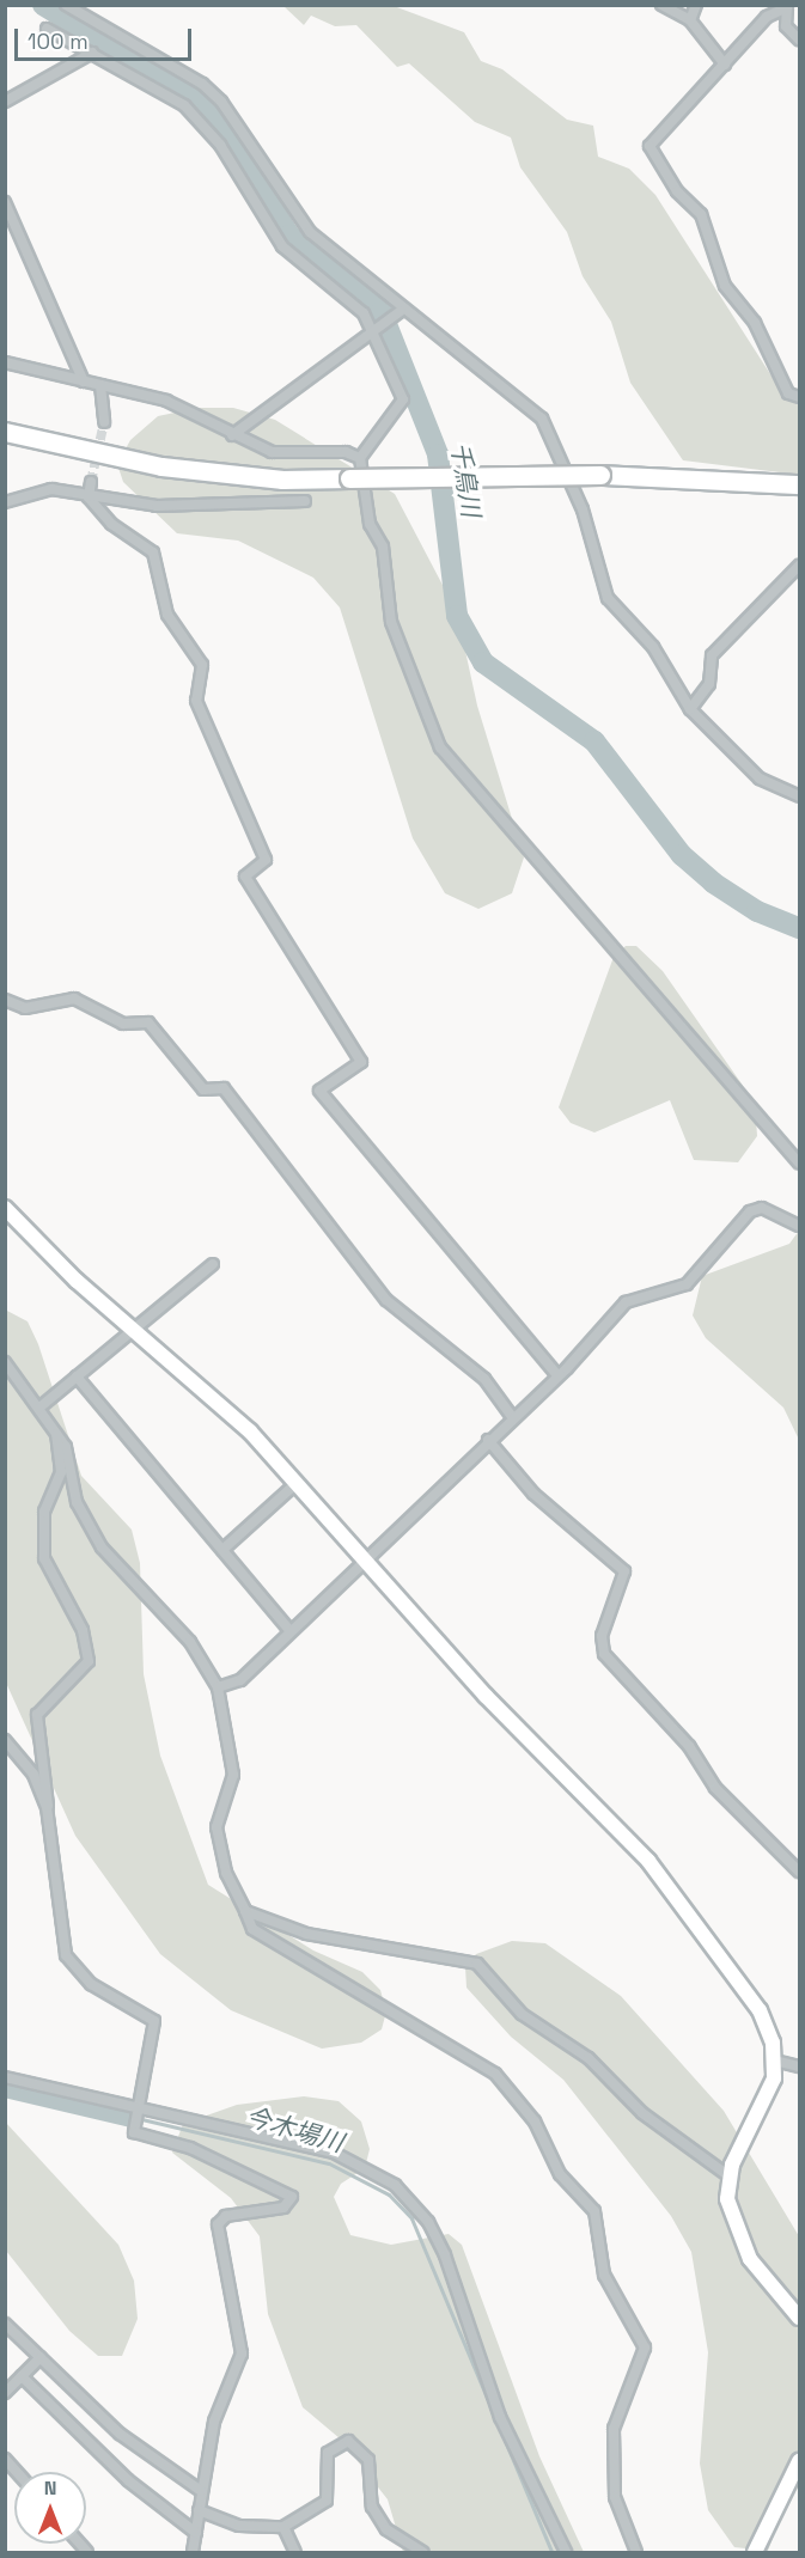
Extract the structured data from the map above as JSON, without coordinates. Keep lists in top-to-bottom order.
{
  "water": ["千鳥川", "今木場川"],
  "scale_bar": "100 m",
  "north": "top"
}
